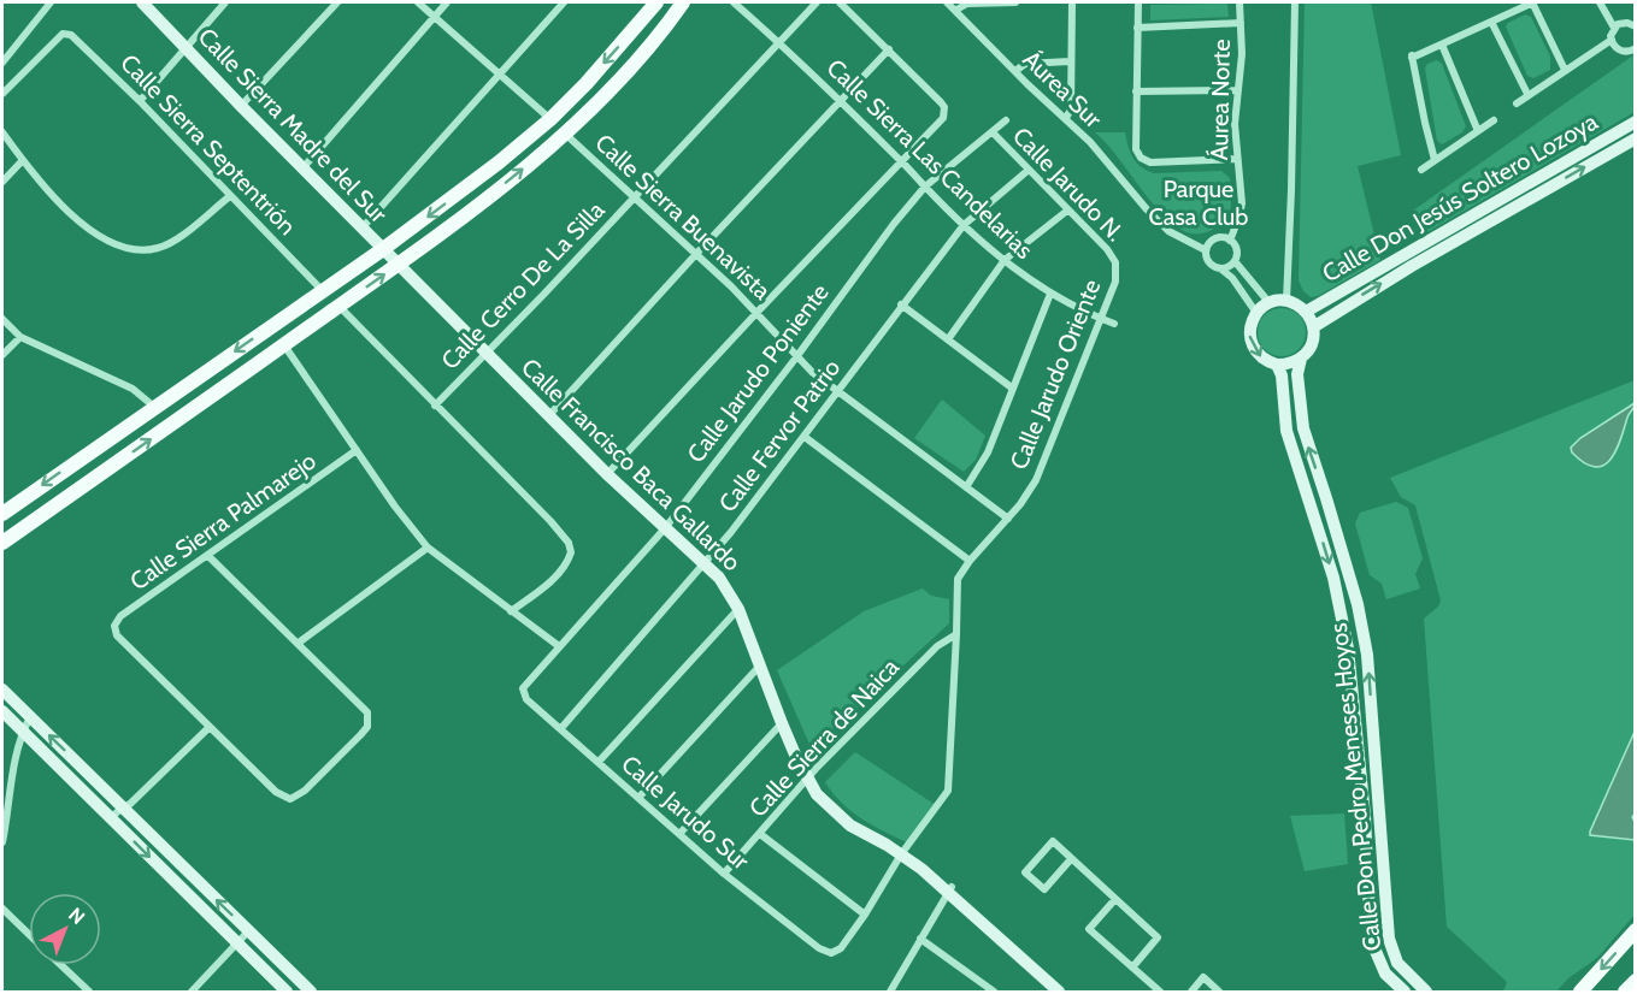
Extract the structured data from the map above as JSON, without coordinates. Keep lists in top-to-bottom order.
{
  "streets": {
    "street": [
      "Áurea Sur",
      "Áurea Norte",
      "Calle Sierra Madre del Sur",
      "Calle Sierra Septentrión",
      "Calle Sierra Las Candelarias",
      "Calle Jarudo N.",
      "Calle Don Jesús Soltero Lozoya",
      "Calle Sierra Buenavista",
      "Calle Cerro De La Silla",
      "Calle Jarudo Poniente",
      "Calle Jarudo Oriente",
      "Calle Fervor Patrio",
      "Calle Francisco Baca Gallardo",
      "Calle Sierra Palmarejo",
      "Calle Sierra de Naica",
      "Calle Don Pedro Meneses Hoyos",
      "Calle Jarudo Sur"
    ]
  },
  "crossings": [
    ["Áurea Sur", "Áurea Norte"],
    ["Calle Sierra Madre del Sur", "Calle Francisco Baca Gallardo"],
    ["Calle Sierra Las Candelarias", "Calle Cerro De La Silla"],
    ["Calle Sierra Las Candelarias", "Calle Jarudo Poniente"],
    ["Calle Sierra Las Candelarias", "Calle Jarudo Oriente"],
    ["Calle Sierra Las Candelarias", "Calle Fervor Patrio"],
    ["Calle Jarudo N.", "Calle Jarudo Poniente"],
    ["Calle Jarudo N.", "Calle Jarudo Oriente"],
    ["Calle Jarudo N.", "Calle Fervor Patrio"],
    ["Calle Don Jesús Soltero Lozoya", "Calle Don Pedro Meneses Hoyos"],
    ["Calle Sierra Buenavista", "Calle Cerro De La Silla"],
    ["Calle Sierra Buenavista", "Calle Jarudo Poniente"],
    ["Calle Sierra Buenavista", "Calle Jarudo Oriente"],
    ["Calle Sierra Buenavista", "Calle Fervor Patrio"],
    ["Calle Cerro De La Silla", "Calle Francisco Baca Gallardo"],
    ["Calle Jarudo Poniente", "Calle Francisco Baca Gallardo"],
    ["Calle Jarudo Poniente", "Calle Jarudo Sur"],
    ["Calle Jarudo Oriente", "Calle Francisco Baca Gallardo"],
    ["Calle Jarudo Oriente", "Calle Sierra de Naica"],
    ["Calle Jarudo Oriente", "Calle Jarudo Sur"],
    ["Calle Fervor Patrio", "Calle Francisco Baca Gallardo"],
    ["Calle Fervor Patrio", "Calle Jarudo Sur"],
    ["Calle Francisco Baca Gallardo", "Calle Sierra de Naica"],
    ["Calle Sierra de Naica", "Calle Jarudo Sur"]
  ],
  "parks": ["Parque Casa Club"],
  "north": "top right"
}
